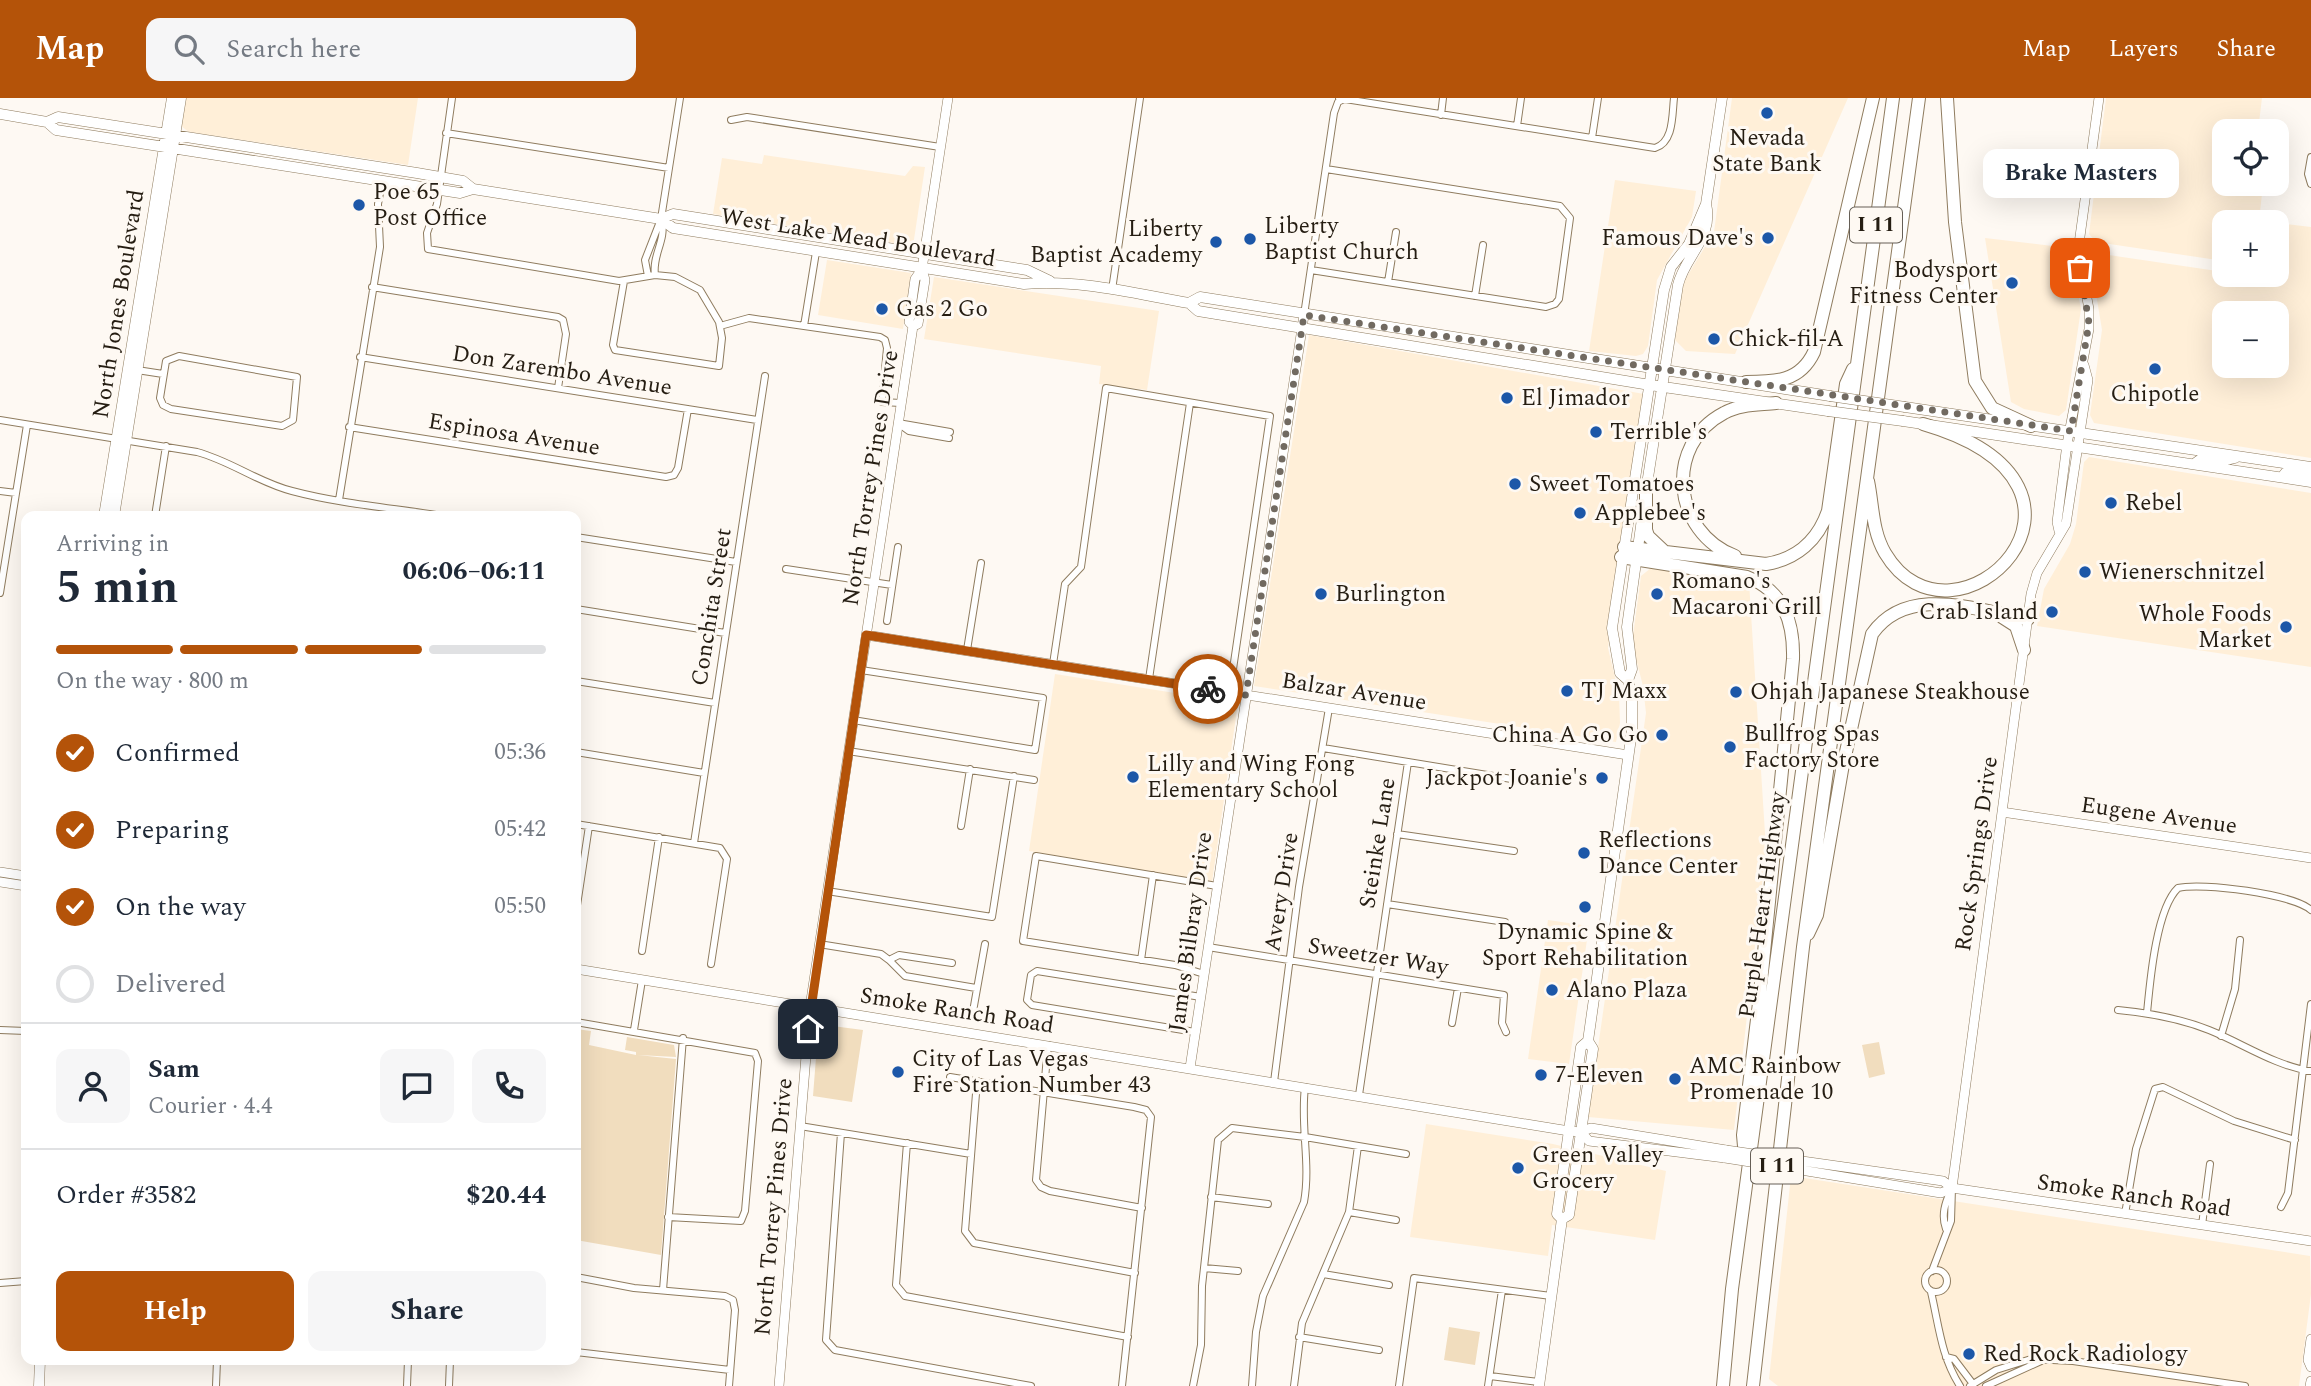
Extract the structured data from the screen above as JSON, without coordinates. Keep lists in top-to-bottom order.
{
  "streets": {
    "highway": ["I 11", "Purple Heart Highway"],
    "main road": [
      "West Lake Mead Boulevard",
      "North Jones Boulevard",
      "North Torrey Pines Drive",
      "Balzar Avenue",
      "Eugene Avenue",
      "Rock Springs Drive",
      "James Bilbray Drive",
      "Smoke Ranch Road"
    ],
    "street": [
      "Don Zarembo Avenue",
      "Espinosa Avenue",
      "Conchita Street",
      "Steinke Lane",
      "Avery Drive",
      "Sweetzer Way"
    ]
  },
  "crossings": [
    ["West Lake Mead Boulevard", "North Jones Boulevard"],
    ["West Lake Mead Boulevard", "North Torrey Pines Drive"],
    ["West Lake Mead Boulevard", "Rock Springs Drive"],
    ["West Lake Mead Boulevard", "James Bilbray Drive"],
    ["Don Zarembo Avenue", "Espinosa Avenue"],
    ["Don Zarembo Avenue", "Conchita Street"],
    ["North Torrey Pines Drive", "Balzar Avenue"],
    ["North Torrey Pines Drive", "Smoke Ranch Road"],
    ["Balzar Avenue", "Avery Drive"],
    ["Balzar Avenue", "James Bilbray Drive"],
    ["Eugene Avenue", "Rock Springs Drive"],
    ["Steinke Lane", "Sweetzer Way"],
    ["Steinke Lane", "Smoke Ranch Road"],
    ["Rock Springs Drive", "Smoke Ranch Road"],
    ["Avery Drive", "Sweetzer Way"],
    ["Avery Drive", "Smoke Ranch Road"],
    ["James Bilbray Drive", "Sweetzer Way"],
    ["James Bilbray Drive", "Smoke Ranch Road"]
  ],
  "places": [
    "Nevada State Bank",
    "Poe 65 Post Office",
    "Famous Dave's",
    "Liberty Baptist Church",
    "Liberty Baptist Academy",
    "Brake Masters",
    "Bodysport Fitness Center",
    "Gas 2 Go",
    "Chick-fil-A",
    "Chipotle",
    "El Jimador",
    "Terrible's",
    "Sweet Tomatoes",
    "Rebel",
    "Applebee's",
    "Wienerschnitzel",
    "Burlington",
    "Romano's Macaroni Grill",
    "Crab Island",
    "Whole Foods Market",
    "TJ Maxx",
    "Ohjah Japanese Steakhouse",
    "China A Go Go",
    "Bullfrog Spas Factory Store",
    "Lilly and Wing Fong Elementary School",
    "Jackpot Joanie's",
    "Reflections Dance Center",
    "Dynamic Spine & Sport Rehabilitation",
    "Alano Plaza",
    "City of Las Vegas Fire Station Number 43",
    "7-Eleven",
    "AMC Rainbow Promenade 10",
    "Green Valley Grocery",
    "Red Rock Radiology"
  ],
  "page": {
    "header": "Map",
    "search": "Search here",
    "nav": ["Map", "Layers", "Share"],
    "map_buttons": ["+", "−"],
    "bubble": "Brake Masters",
    "heading": ["5 min", "Arriving in", "06:06–06:11"],
    "panel": [
      "Sam",
      "Courier · 4.4",
      "Order #3582",
      "$20.44"
    ],
    "bar": "On the way · 800 m",
    "list": [
      ["Confirmed", "05:36"],
      ["Preparing", "05:42"],
      ["On the way", "05:50"],
      "Delivered"
    ],
    "buttons": ["Help", "Share"]
  }
}
